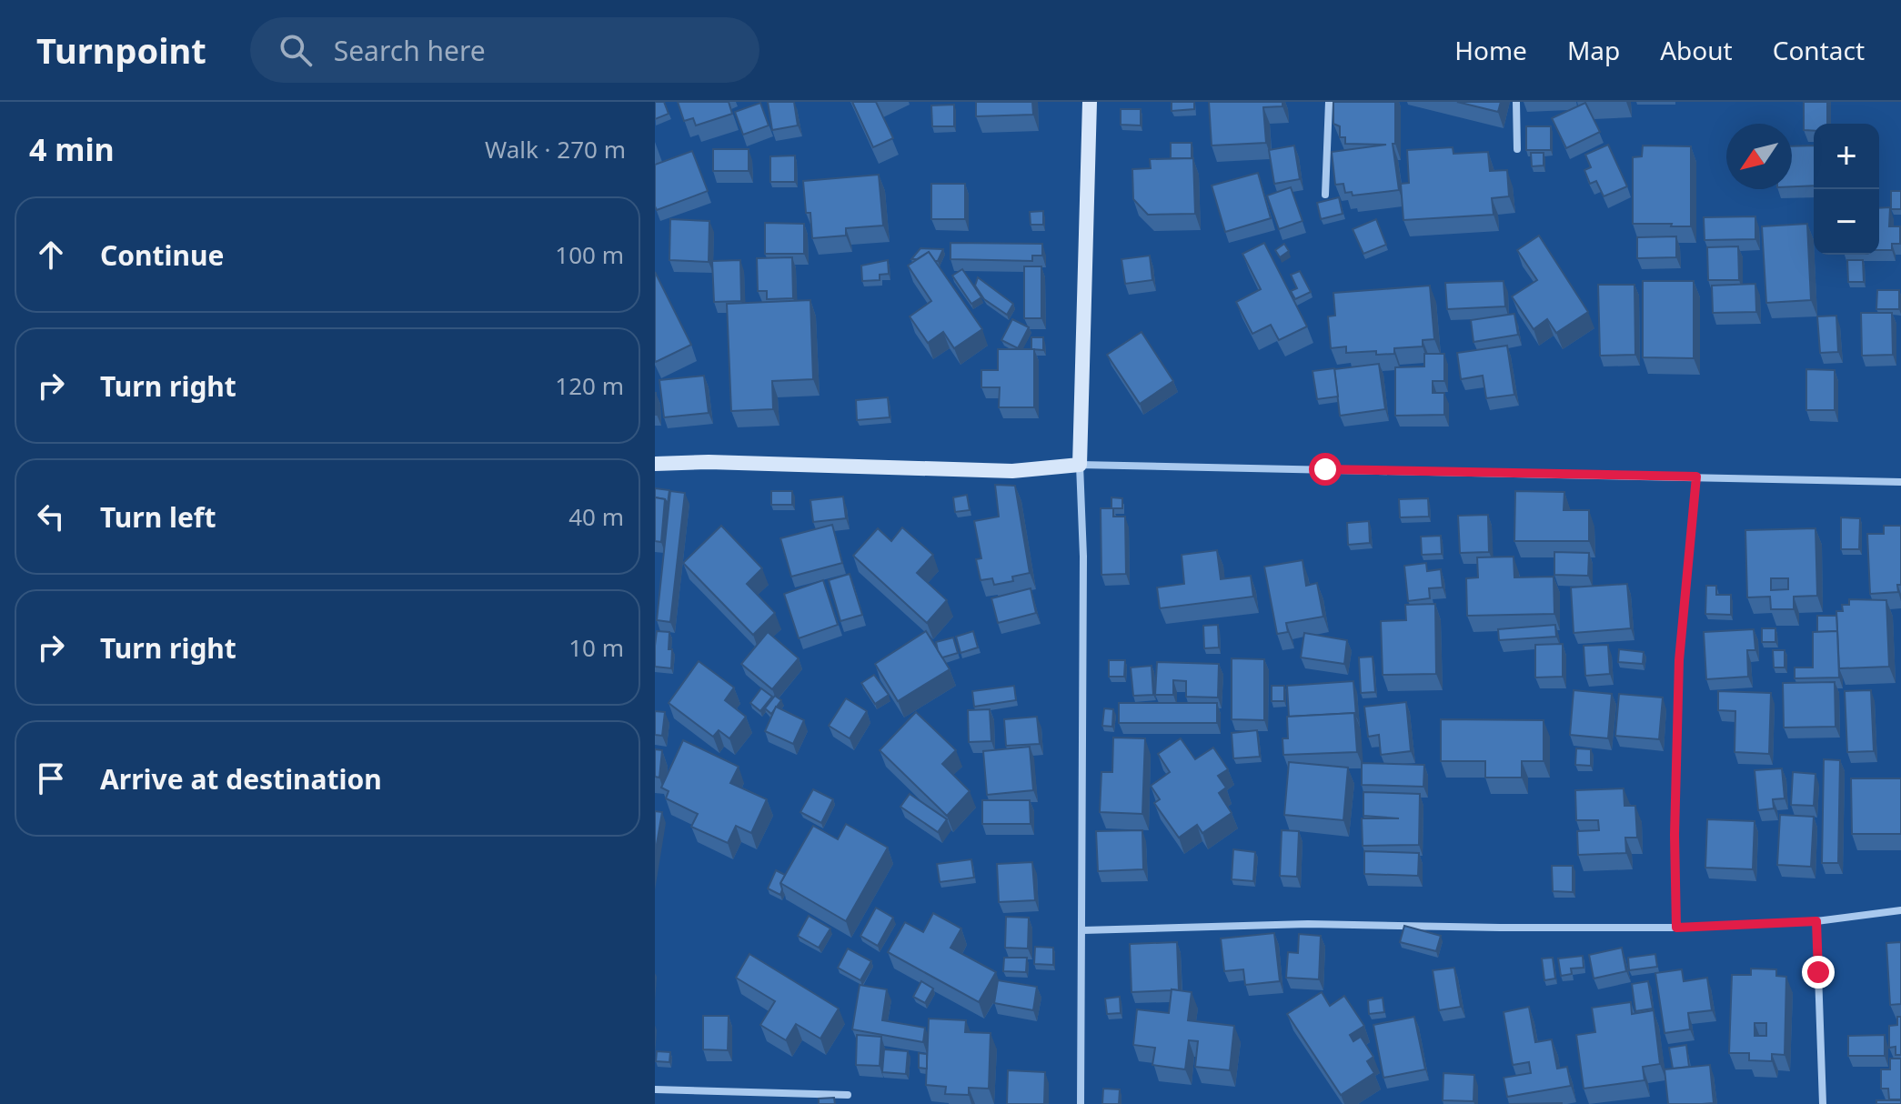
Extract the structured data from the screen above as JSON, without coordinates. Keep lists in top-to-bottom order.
{
  "north": "bottom left",
  "page": {
    "header": "Turnpoint",
    "search": "Search here",
    "nav": [
      "Home",
      "Map",
      "About",
      "Contact"
    ],
    "heading": ["4 min", "Walk · 270 m"],
    "map_buttons": ["+", "−"],
    "list": [
      ["Continue", "100 m"],
      ["Turn right", "120 m"],
      ["Turn left", "40 m"],
      ["Turn right", "10 m"],
      "Arrive at destination"
    ]
  }
}
